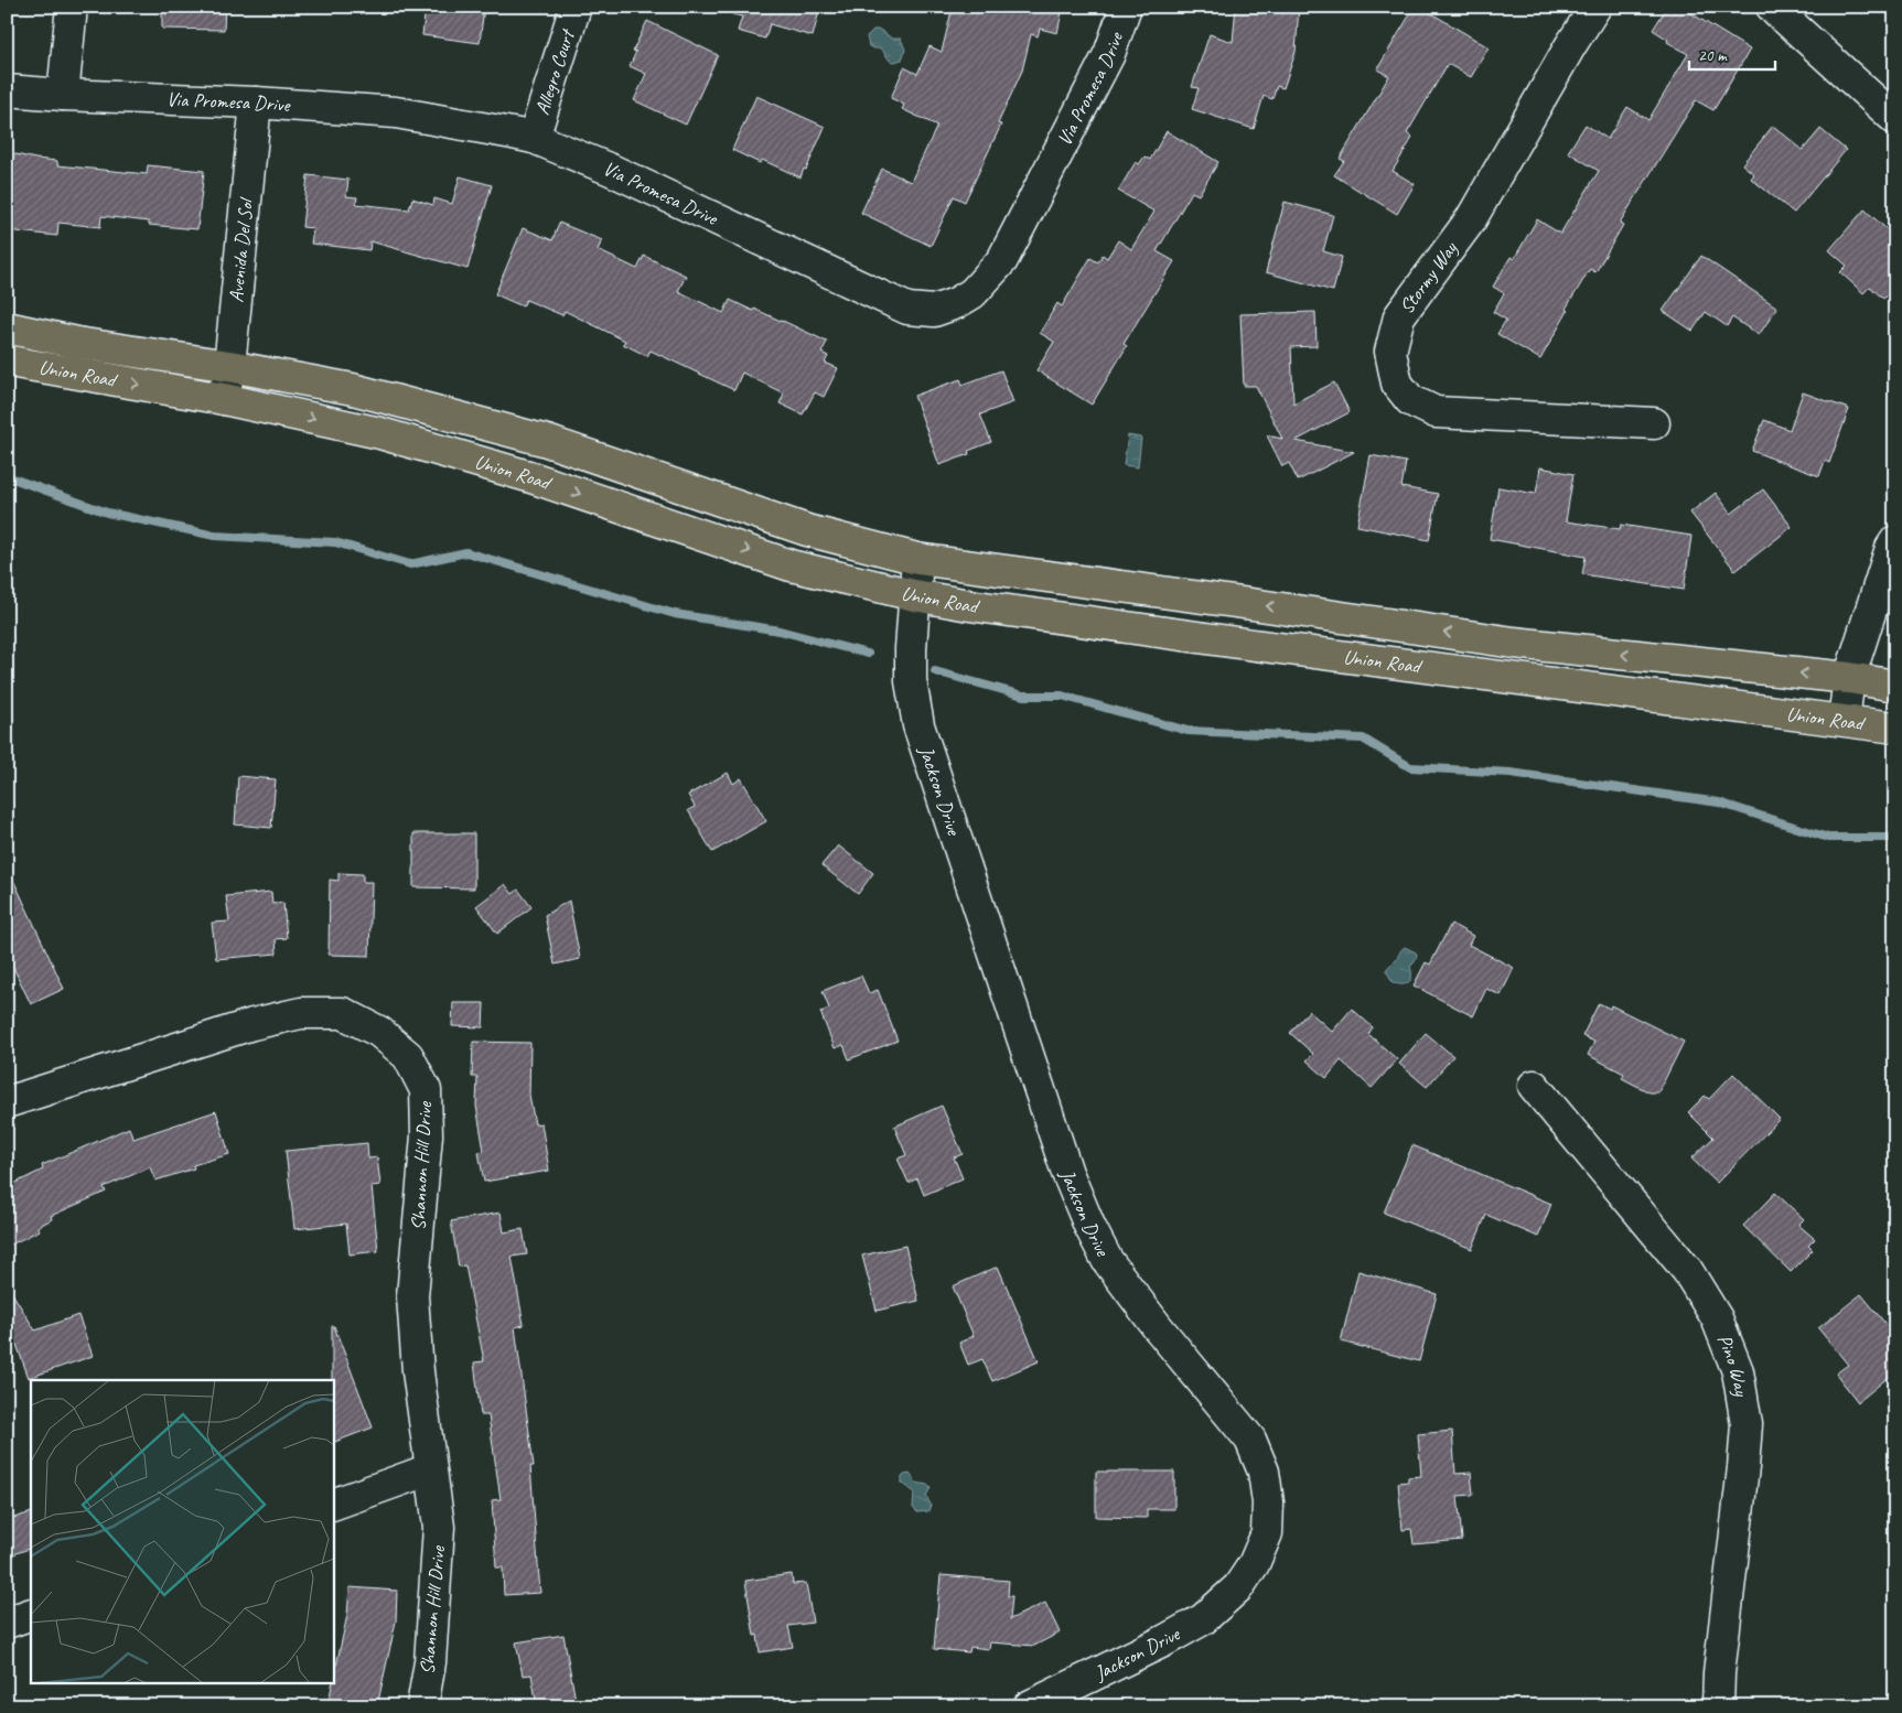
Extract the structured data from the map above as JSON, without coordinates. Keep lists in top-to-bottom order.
{
  "streets": {
    "main road": ["Union Road"],
    "street": [
      "Allegro Court",
      "Via Promesa Drive",
      "Avenida Del Sol",
      "Stormy Way",
      "Jackson Drive",
      "Shannon Hill Drive",
      "Pino Way"
    ]
  },
  "crossings": [
    ["Allegro Court", "Via Promesa Drive"],
    ["Via Promesa Drive", "Avenida Del Sol"],
    ["Avenida Del Sol", "Union Road"],
    ["Union Road", "Jackson Drive"]
  ],
  "scale_bar": "20 m"
}
